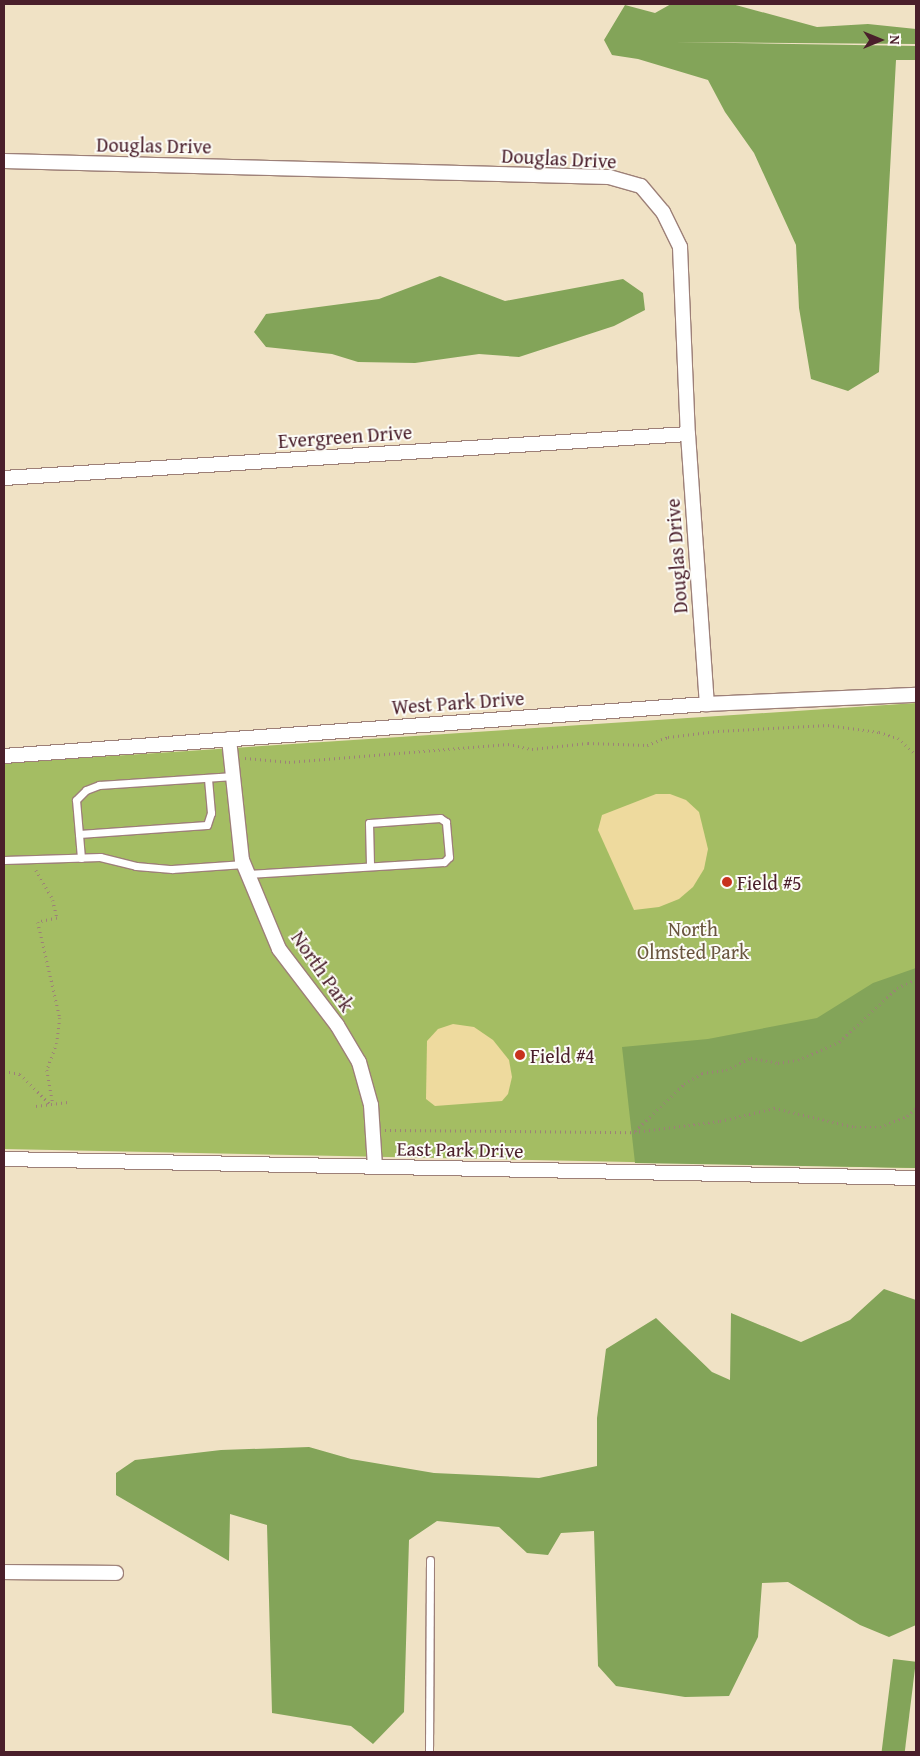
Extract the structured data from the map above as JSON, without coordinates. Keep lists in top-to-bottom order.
{
  "streets": {
    "street": [
      "Douglas Drive",
      "Evergreen Drive",
      "West Park Drive",
      "North Park",
      "East Park Drive"
    ]
  },
  "crossings": [
    ["Douglas Drive", "Evergreen Drive"],
    ["Douglas Drive", "West Park Drive"],
    ["West Park Drive", "North Park"],
    ["North Park", "East Park Drive"]
  ],
  "parks": ["North Olmsted Park"],
  "places": ["Field #5", "Field #4"],
  "north": "right"
}
